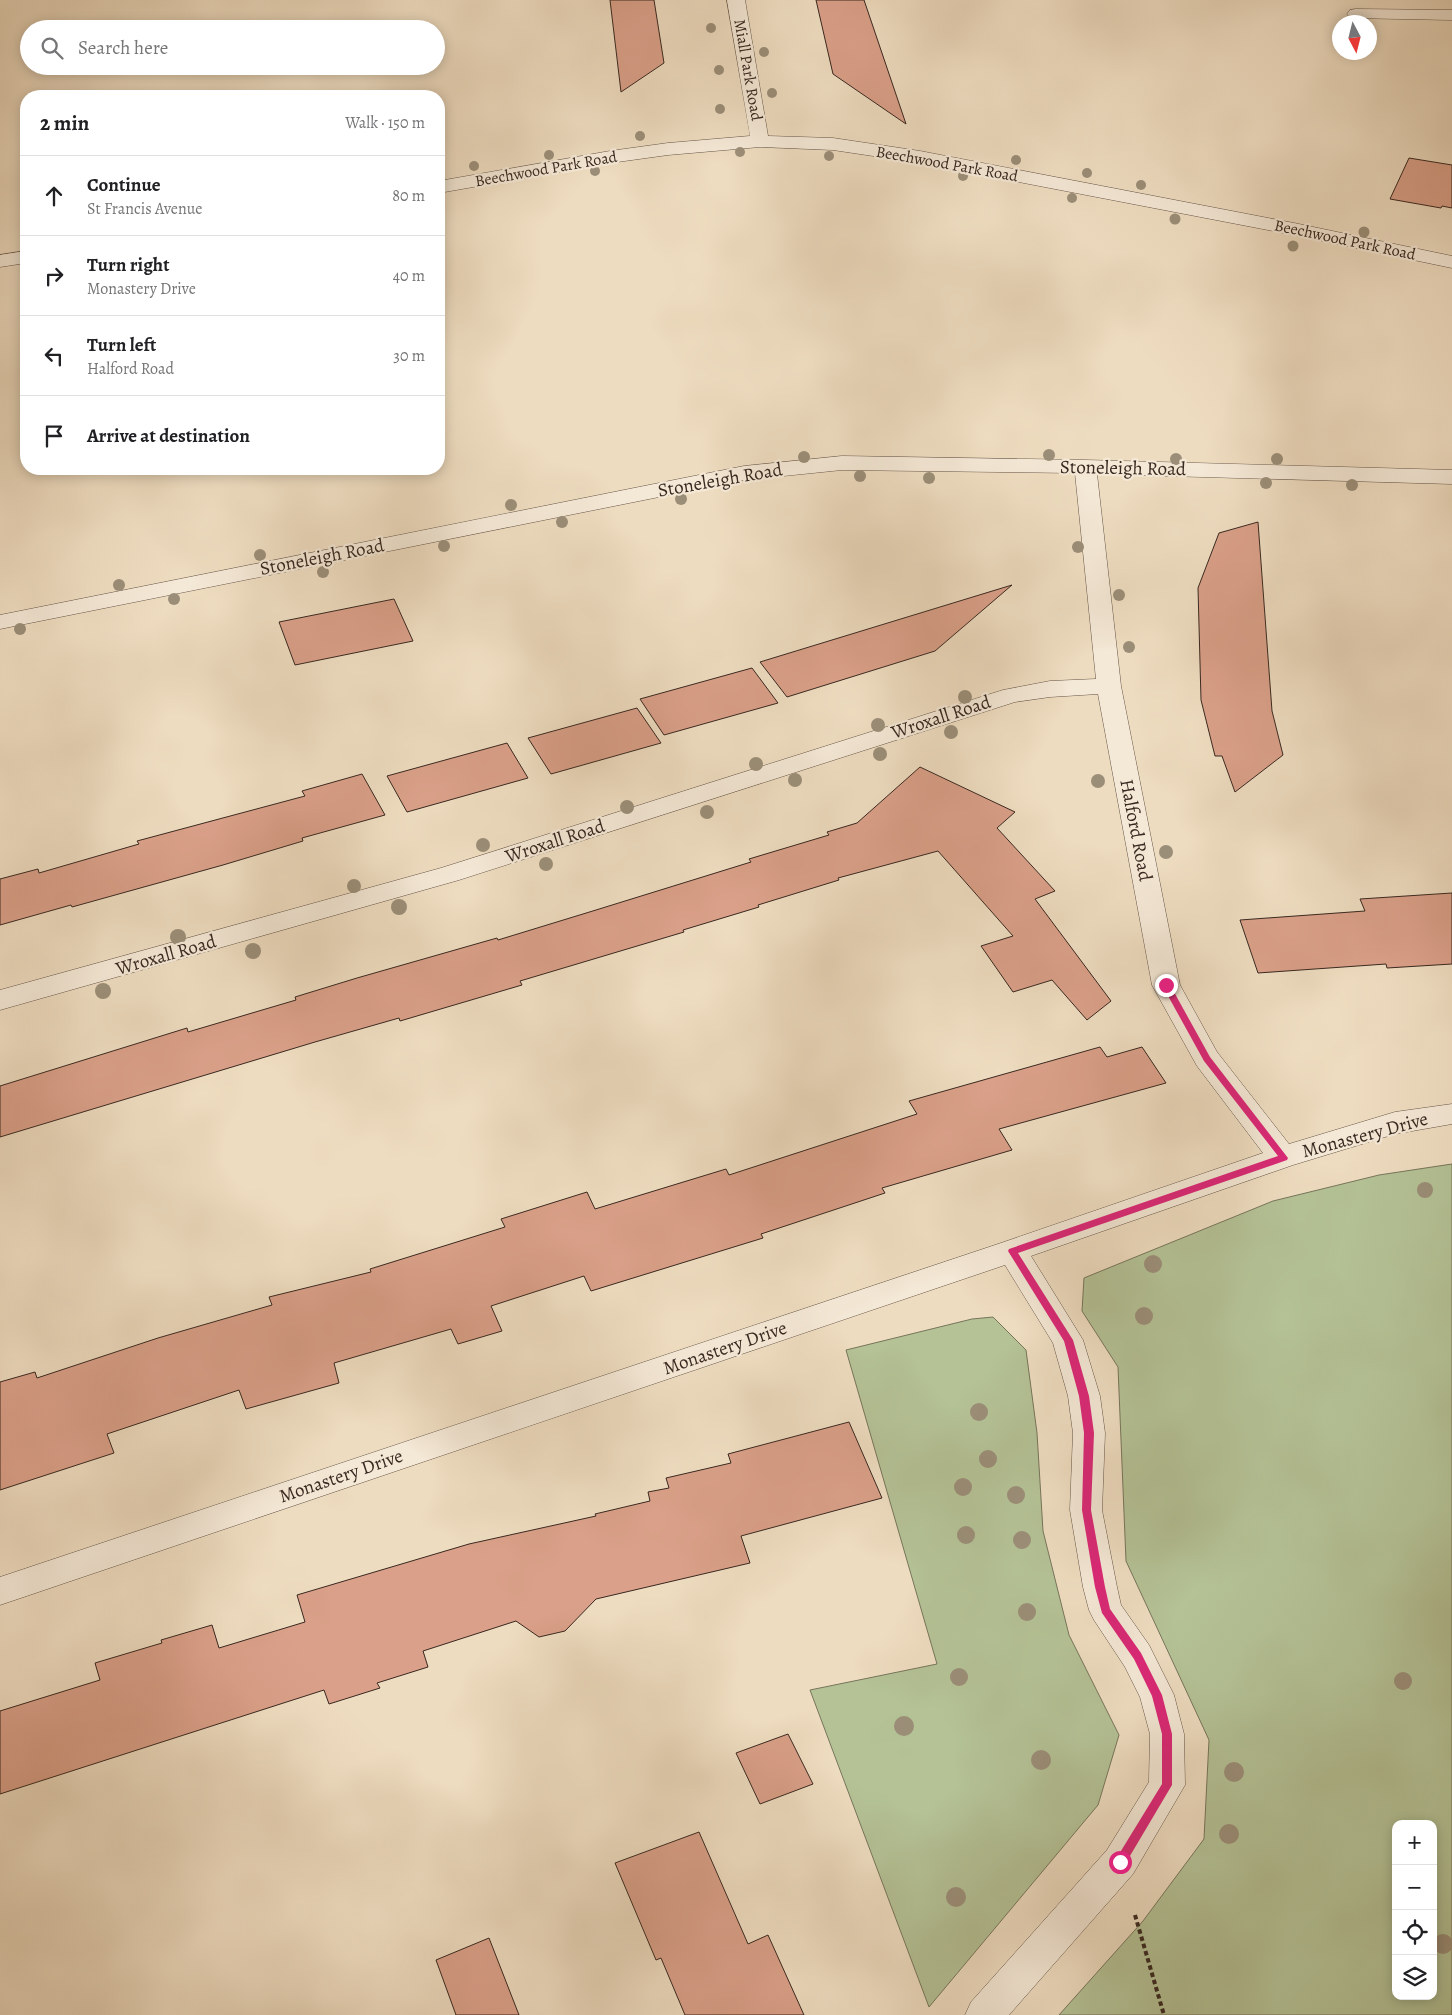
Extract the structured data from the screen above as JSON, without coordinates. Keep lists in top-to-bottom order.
{
  "streets": {
    "street": [
      "Miall Park Road",
      "Beechwood Park Road",
      "Stoneleigh Road",
      "Wroxall Road",
      "Halford Road",
      "Monastery Drive"
    ]
  },
  "crossings": [
    ["Miall Park Road", "Beechwood Park Road"],
    ["Stoneleigh Road", "Halford Road"],
    ["Wroxall Road", "Halford Road"],
    ["Halford Road", "Monastery Drive"]
  ],
  "north": "bottom",
  "page": {
    "search": "Search here",
    "heading": ["2 min", "Walk · 150 m"],
    "list": [
      ["Continue", "St Francis Avenue", "80 m"],
      ["Turn right", "Monastery Drive", "40 m"],
      ["Turn left", "Halford Road", "30 m"],
      "Arrive at destination"
    ],
    "map_buttons": ["+", "−"]
  }
}
